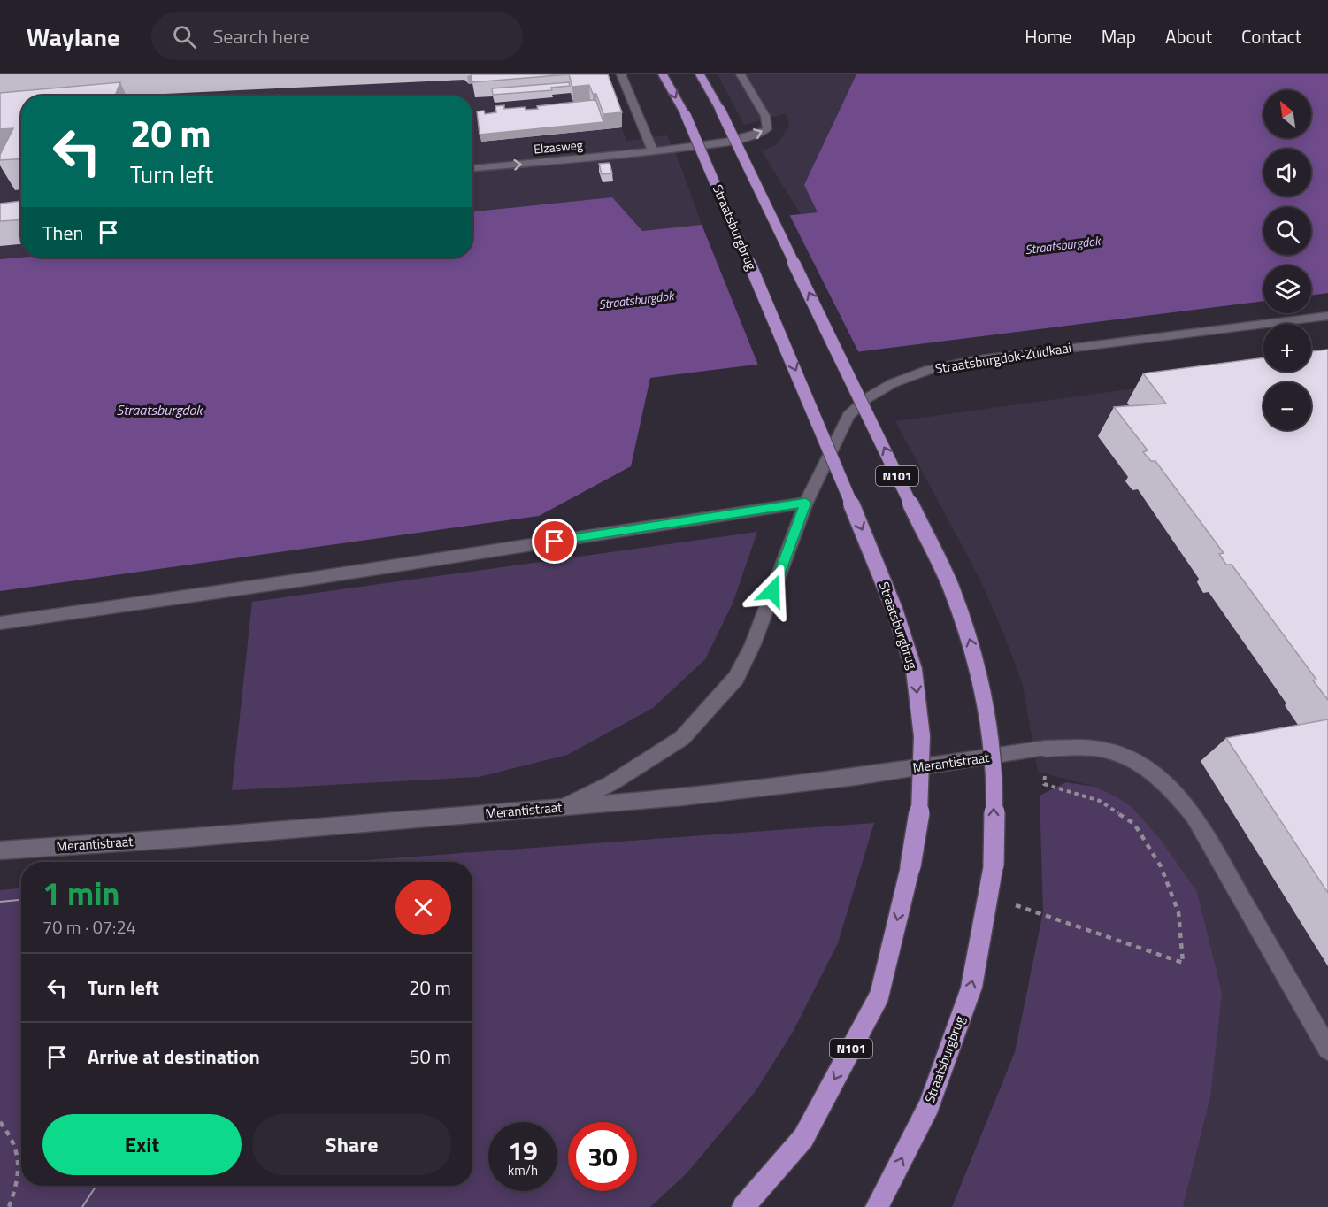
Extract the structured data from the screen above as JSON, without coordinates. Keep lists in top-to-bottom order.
{
  "streets": {
    "main road": ["Straatsburgbrug", "N101"],
    "street": ["Elzasweg", "Straatsburgdok-Zuidkaai", "Merantistraat"]
  },
  "crossings": [
    ["Straatsburgdok-Zuidkaai", "Merantistraat"]
  ],
  "water": ["Straatsburgdok"],
  "north": "top left",
  "page": {
    "header": "Waylane",
    "search": "Search here",
    "nav": [
      "Home",
      "Map",
      "About",
      "Contact"
    ],
    "map_buttons": ["+", "−"],
    "turn": ["20 m", "Turn left"],
    "then": "Then",
    "heading": ["1 min", "70 m · 07:24"],
    "list": [
      {
        "name": "Turn left",
        "value": "20 m"
      },
      {
        "name": "Arrive at destination",
        "value": "50 m"
      }
    ],
    "buttons": ["Exit", "Share"],
    "speed": "19 km/h",
    "limit": "30"
  }
}
